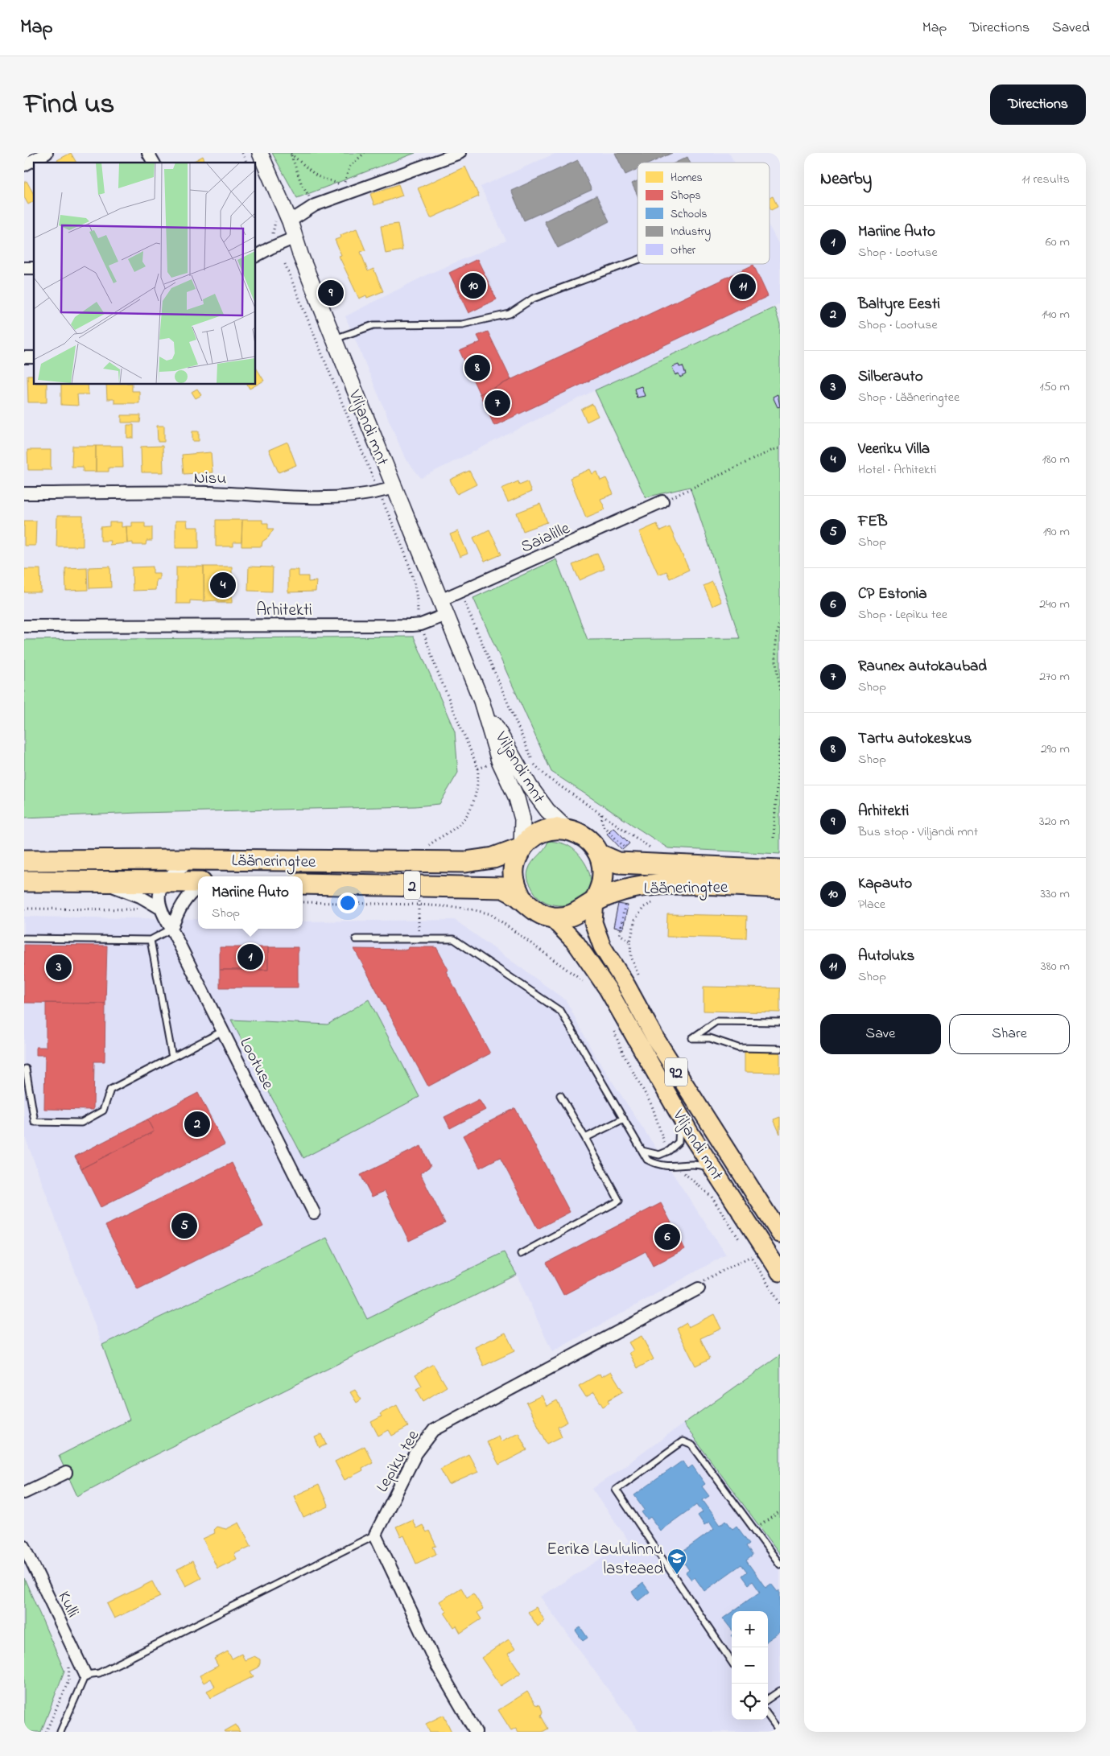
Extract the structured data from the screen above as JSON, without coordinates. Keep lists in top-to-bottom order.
{
  "streets": {
    "highway": ["Lääneringtee", "2"],
    "main road": ["Viljandi mnt", "92"],
    "street": [
      "Nisu",
      "Saialille",
      "Arhitekti",
      "Lootuse",
      "Lepiku tee",
      "Kulli"
    ]
  },
  "crossings": [
    ["Viljandi mnt", "Nisu"],
    ["Viljandi mnt", "Saialille"],
    ["Viljandi mnt", "Arhitekti"],
    ["Viljandi mnt", "Lääneringtee"]
  ],
  "places": {
    "school or university": ["Eerika Laululinnu lasteaed"]
  },
  "legend": [
    "Homes",
    "Shops",
    "Schools",
    "Industry",
    "Other"
  ],
  "page": {
    "header": "Map",
    "nav": ["Map", "Directions", "Saved"],
    "title": "Find us",
    "buttons": [
      "Directions",
      ["Save", "Share"]
    ],
    "heading": ["Nearby", "11 results"],
    "list": [
      {
        "mark": "1",
        "name": "Mariine Auto",
        "note": "Shop · Lootuse",
        "value": "60 m"
      },
      {
        "mark": "2",
        "name": "Baltyre Eesti",
        "note": "Shop · Lootuse",
        "value": "140 m"
      },
      {
        "mark": "3",
        "name": "Silberauto",
        "note": "Shop · Lääneringtee",
        "value": "150 m"
      },
      {
        "mark": "4",
        "name": "Veeriku Villa",
        "note": "Hotel · Arhitekti",
        "value": "180 m"
      },
      {
        "mark": "5",
        "name": "FEB",
        "note": "Shop",
        "value": "190 m"
      },
      {
        "mark": "6",
        "name": "CP Estonia",
        "note": "Shop · Lepiku tee",
        "value": "240 m"
      },
      {
        "mark": "7",
        "name": "Raunex autokaubad",
        "note": "Shop",
        "value": "270 m"
      },
      {
        "mark": "8",
        "name": "Tartu autokeskus",
        "note": "Shop",
        "value": "290 m"
      },
      {
        "mark": "9",
        "name": "Arhitekti",
        "note": "Bus stop · Viljandi mnt",
        "value": "320 m"
      },
      {
        "mark": "10",
        "name": "Kapauto",
        "note": "Place",
        "value": "330 m"
      },
      {
        "mark": "11",
        "name": "Autoluks",
        "note": "Shop",
        "value": "380 m"
      }
    ],
    "pins": [
      "10",
      "11",
      "9",
      "8",
      "7",
      "4",
      "1",
      "3",
      "2",
      "5",
      "6"
    ],
    "popup": ["Mariine Auto", "Shop"],
    "map_buttons": ["+", "−"]
  }
}
